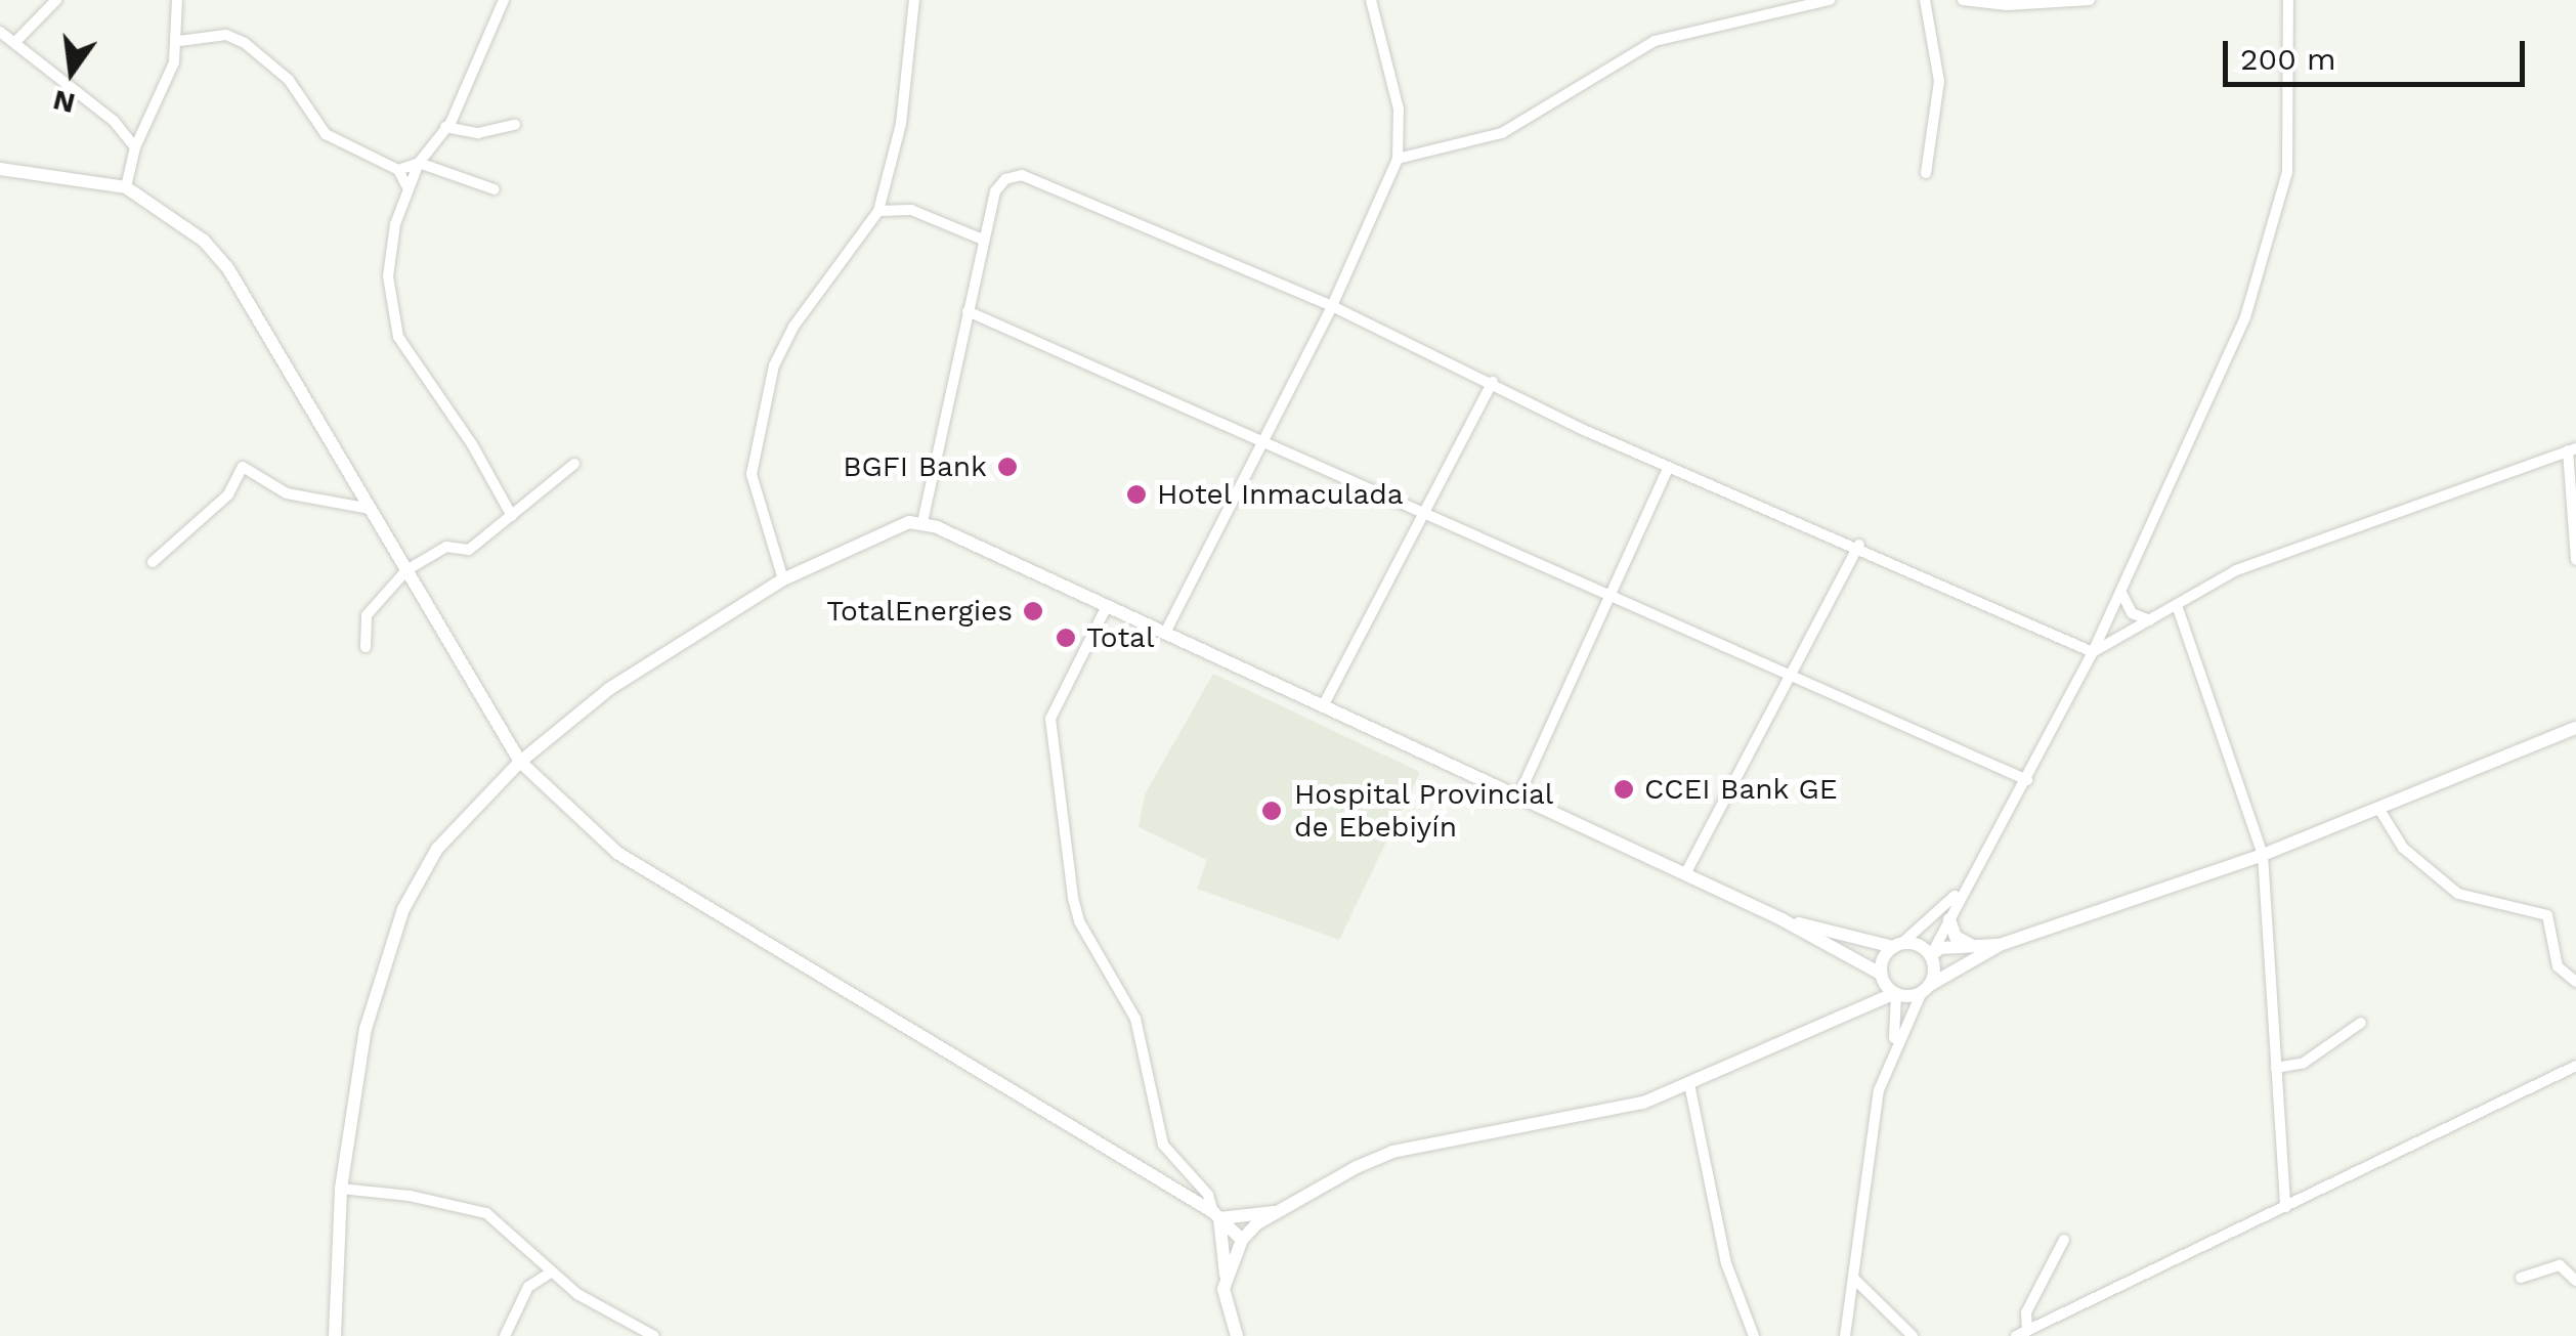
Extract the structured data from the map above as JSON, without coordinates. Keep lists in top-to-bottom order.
{
  "places": [
    "BGFI Bank",
    "Hotel Inmaculada",
    "TotalEnergies",
    "Total",
    "CCEI Bank GE",
    "Hospital Provincial de Ebebiyín"
  ],
  "scale_bar": "200 m",
  "north": "bottom"
}
